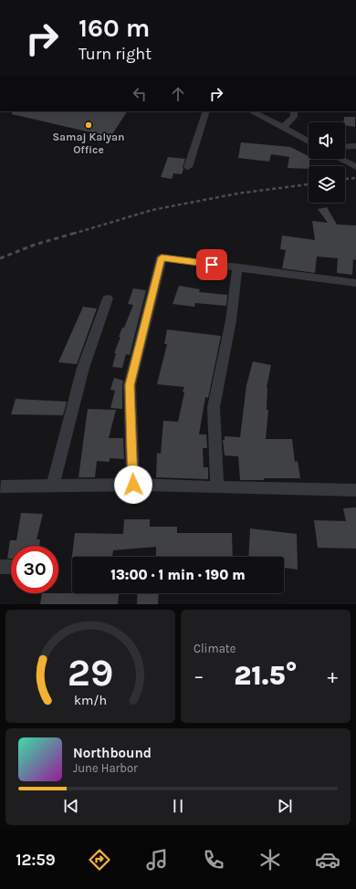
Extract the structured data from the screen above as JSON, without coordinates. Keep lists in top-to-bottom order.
{
  "places": ["Samaj Kalyan Office"],
  "page": {
    "turn": ["160 m", "Turn right"],
    "limit": "30",
    "trip": "13:00 · 1 min · 190 m",
    "tile": "Climate",
    "heat": ["−", "21.5°", "+"],
    "song": ["Northbound", "June Harbor"],
    "tabs": "12:59",
    "gauge": ["29", "km/h"]
  }
}
